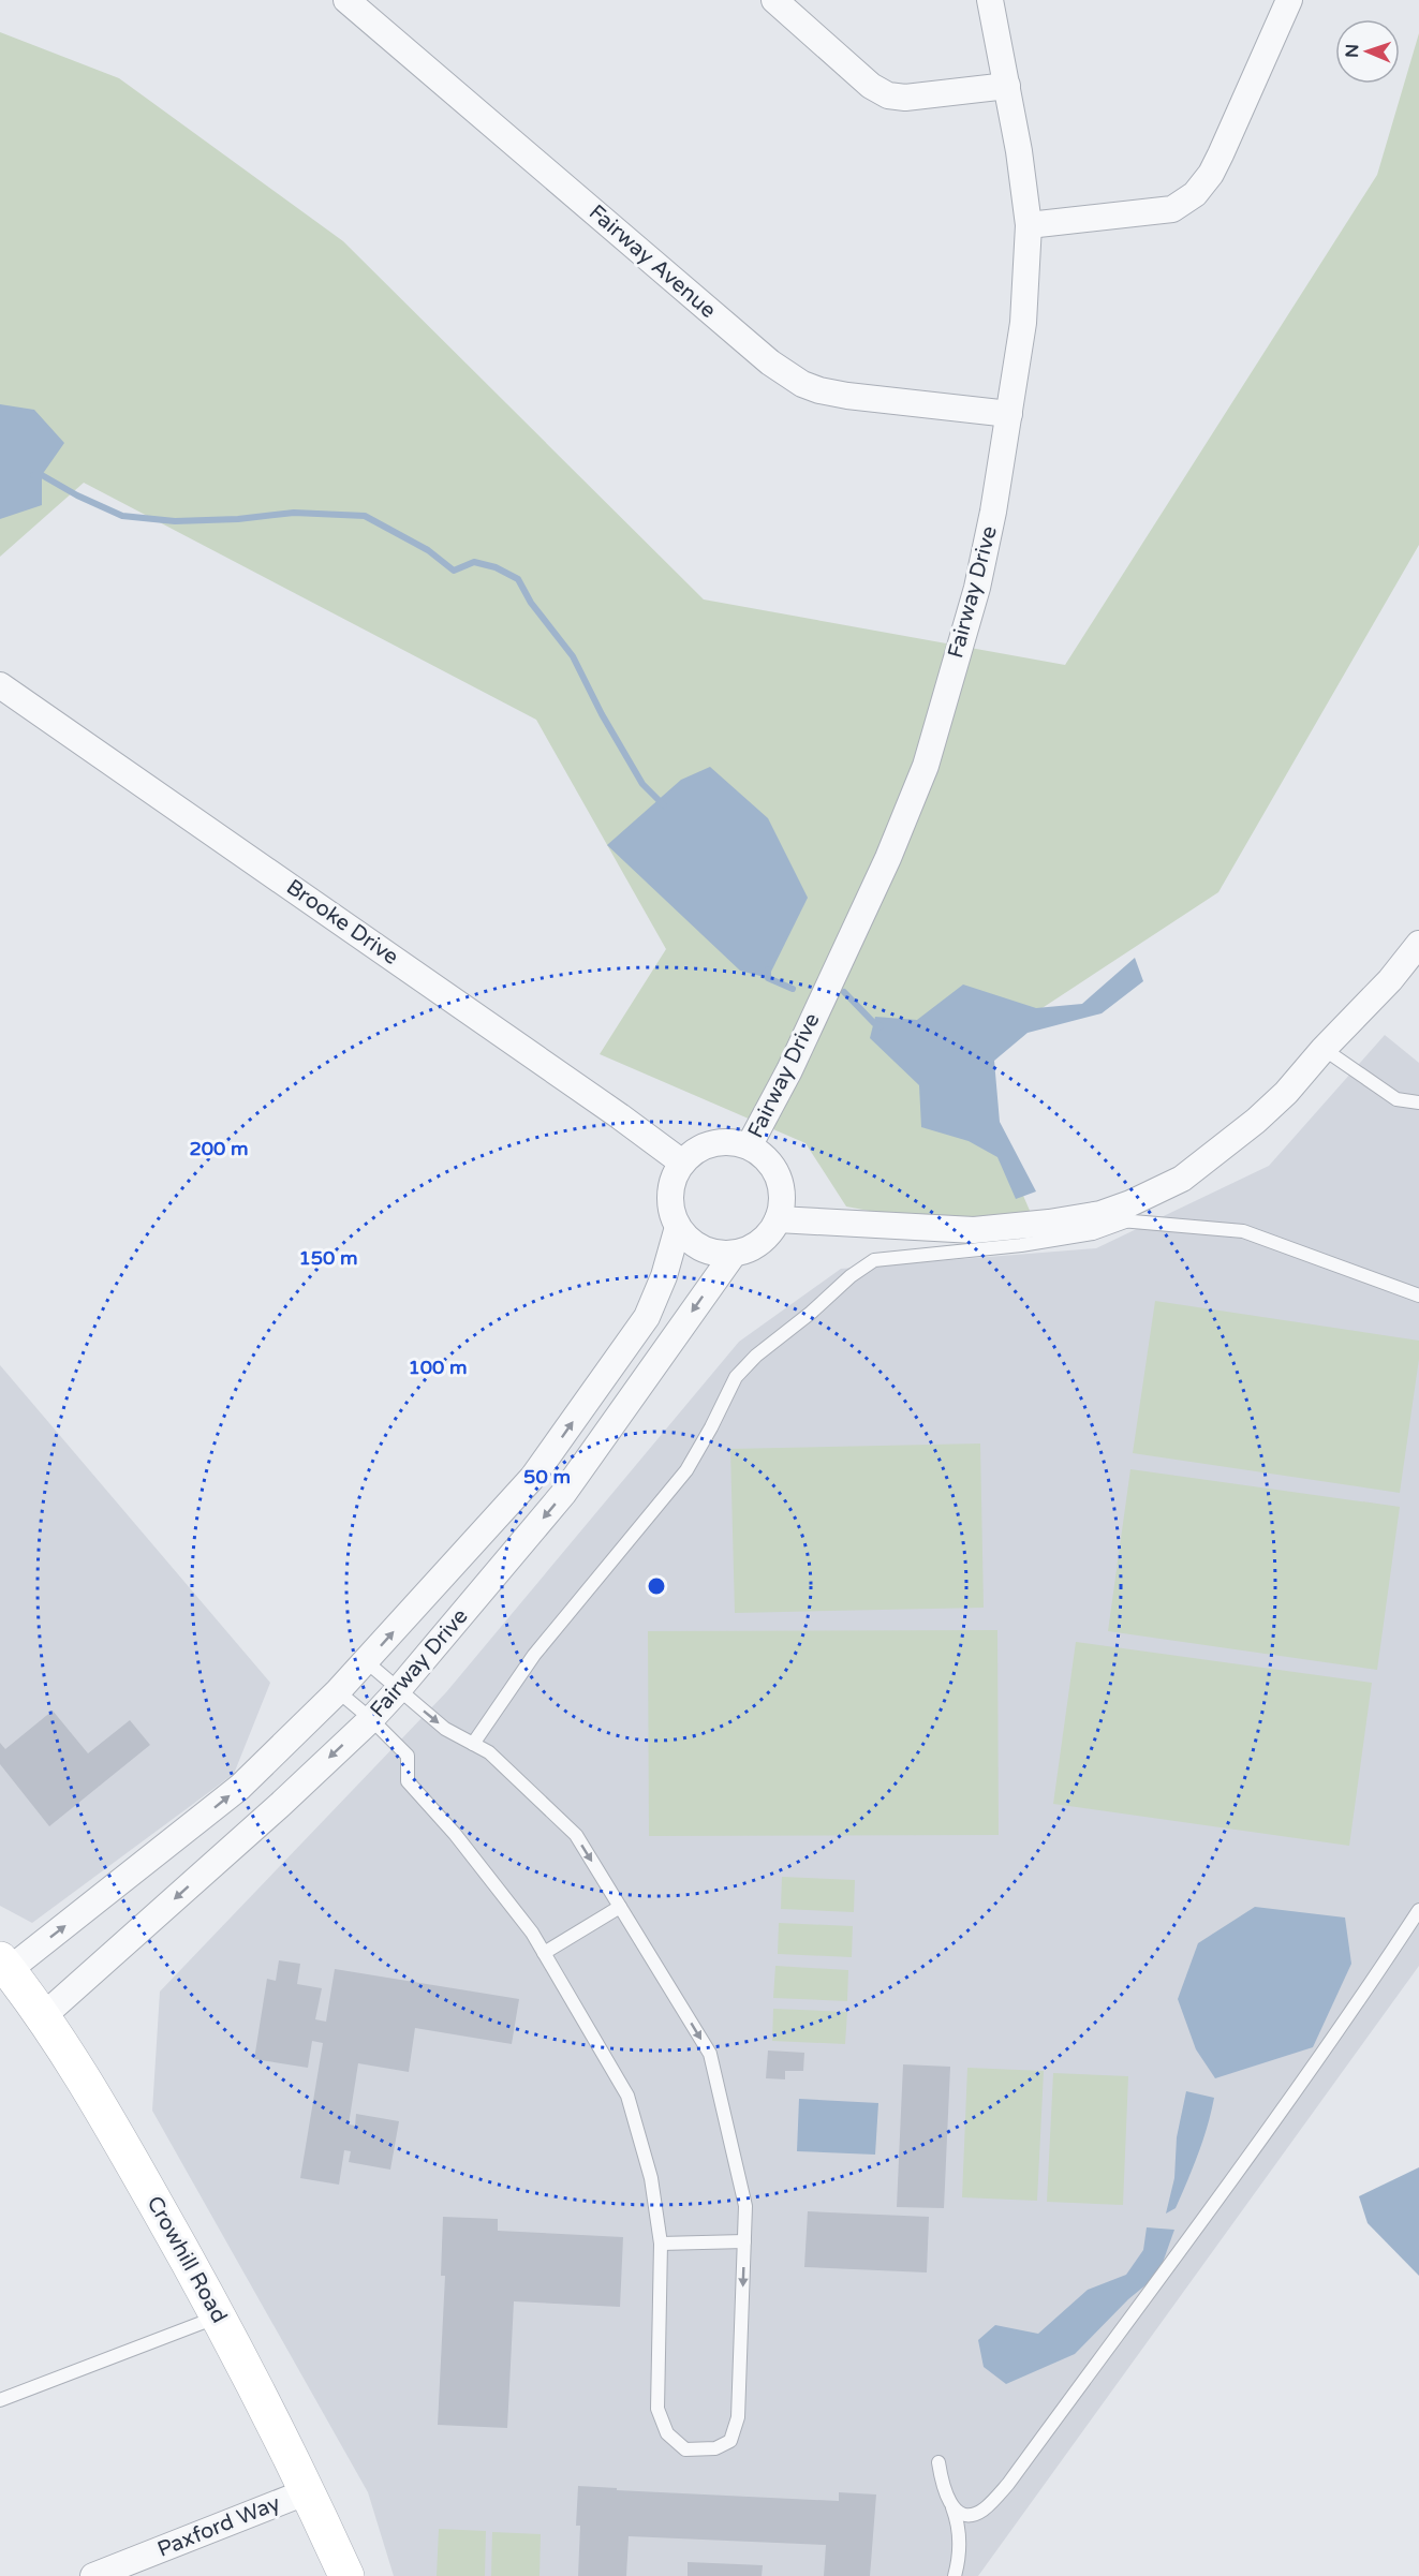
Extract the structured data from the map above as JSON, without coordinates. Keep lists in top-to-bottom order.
{
  "streets": {
    "street": [
      "Fairway Avenue",
      "Fairway Drive",
      "Brooke Drive",
      "Crowhill Road",
      "Paxford Way"
    ]
  },
  "crossings": [
    ["Fairway Avenue", "Fairway Drive"],
    ["Fairway Drive", "Brooke Drive"],
    ["Fairway Drive", "Crowhill Road"],
    ["Crowhill Road", "Paxford Way"]
  ],
  "north": "left",
  "rings": [
    "200 m",
    "150 m",
    "100 m",
    "50 m"
  ]
}
